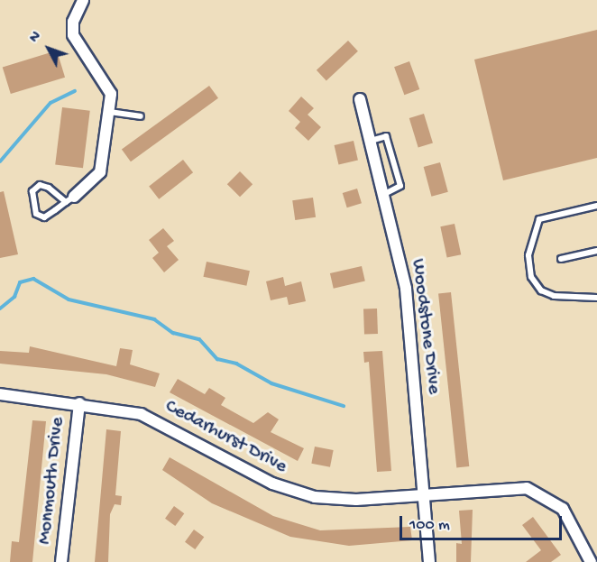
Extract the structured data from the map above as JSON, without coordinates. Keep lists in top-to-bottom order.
{
  "streets": {
    "street": ["Woodstone Drive", "Cedarhurst Drive", "Monmouth Drive"]
  },
  "crossings": [
    ["Woodstone Drive", "Cedarhurst Drive"],
    ["Cedarhurst Drive", "Monmouth Drive"]
  ],
  "scale_bar": "100 m",
  "north": "top left"
}
